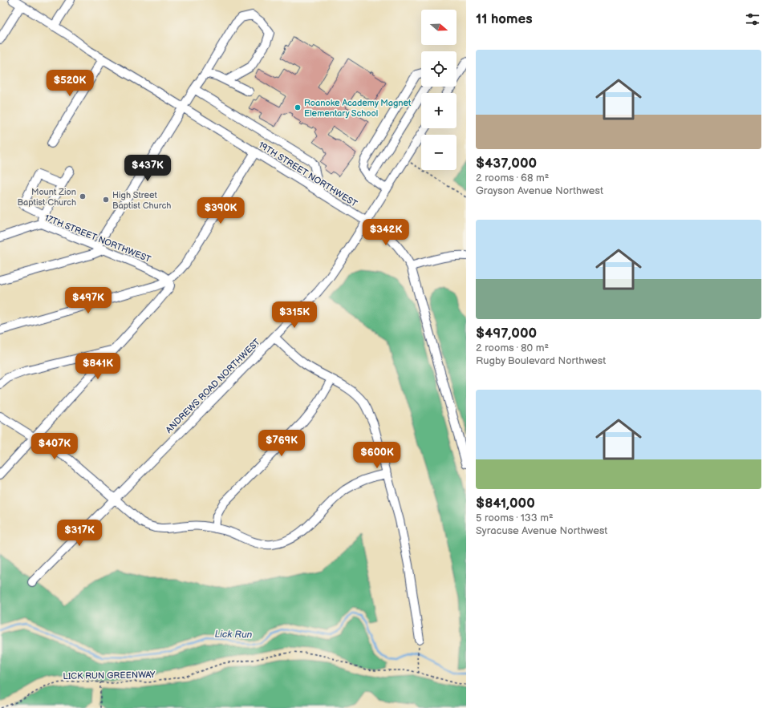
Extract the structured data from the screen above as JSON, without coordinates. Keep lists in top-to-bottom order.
{
  "streets": {
    "street": ["19TH STREET NORTHWEST", "17TH STREET NORTHWEST", "ANDREWS ROAD NORTHWEST"],
    "path": ["LICK RUN GREENWAY"]
  },
  "crossings": [
    ["19TH STREET NORTHWEST", "ANDREWS ROAD NORTHWEST"]
  ],
  "water": ["Lick Run"],
  "places": ["Roanoke Academy Magnet Elementary School", "Mount Zion Baptist Church", "High Street Baptist Church"],
  "north": "right",
  "page": {
    "heading": "11 homes",
    "map_buttons": ["+", "−"],
    "list": [
      {
        "name": "$437,000",
        "note": "2 rooms · 68 m² · Grayson Avenue Northwest"
      },
      {
        "name": "$497,000",
        "note": "2 rooms · 80 m² · Rugby Boulevard Northwest"
      },
      {
        "name": "$841,000",
        "note": "5 rooms · 133 m² · Syracuse Avenue Northwest"
      }
    ],
    "price": [
      "$520K",
      "$437K",
      "$390K",
      "$342K",
      "$497K",
      "$315K",
      "$841K",
      "$769K",
      "$407K",
      "$600K",
      "$317K"
    ]
  }
}
